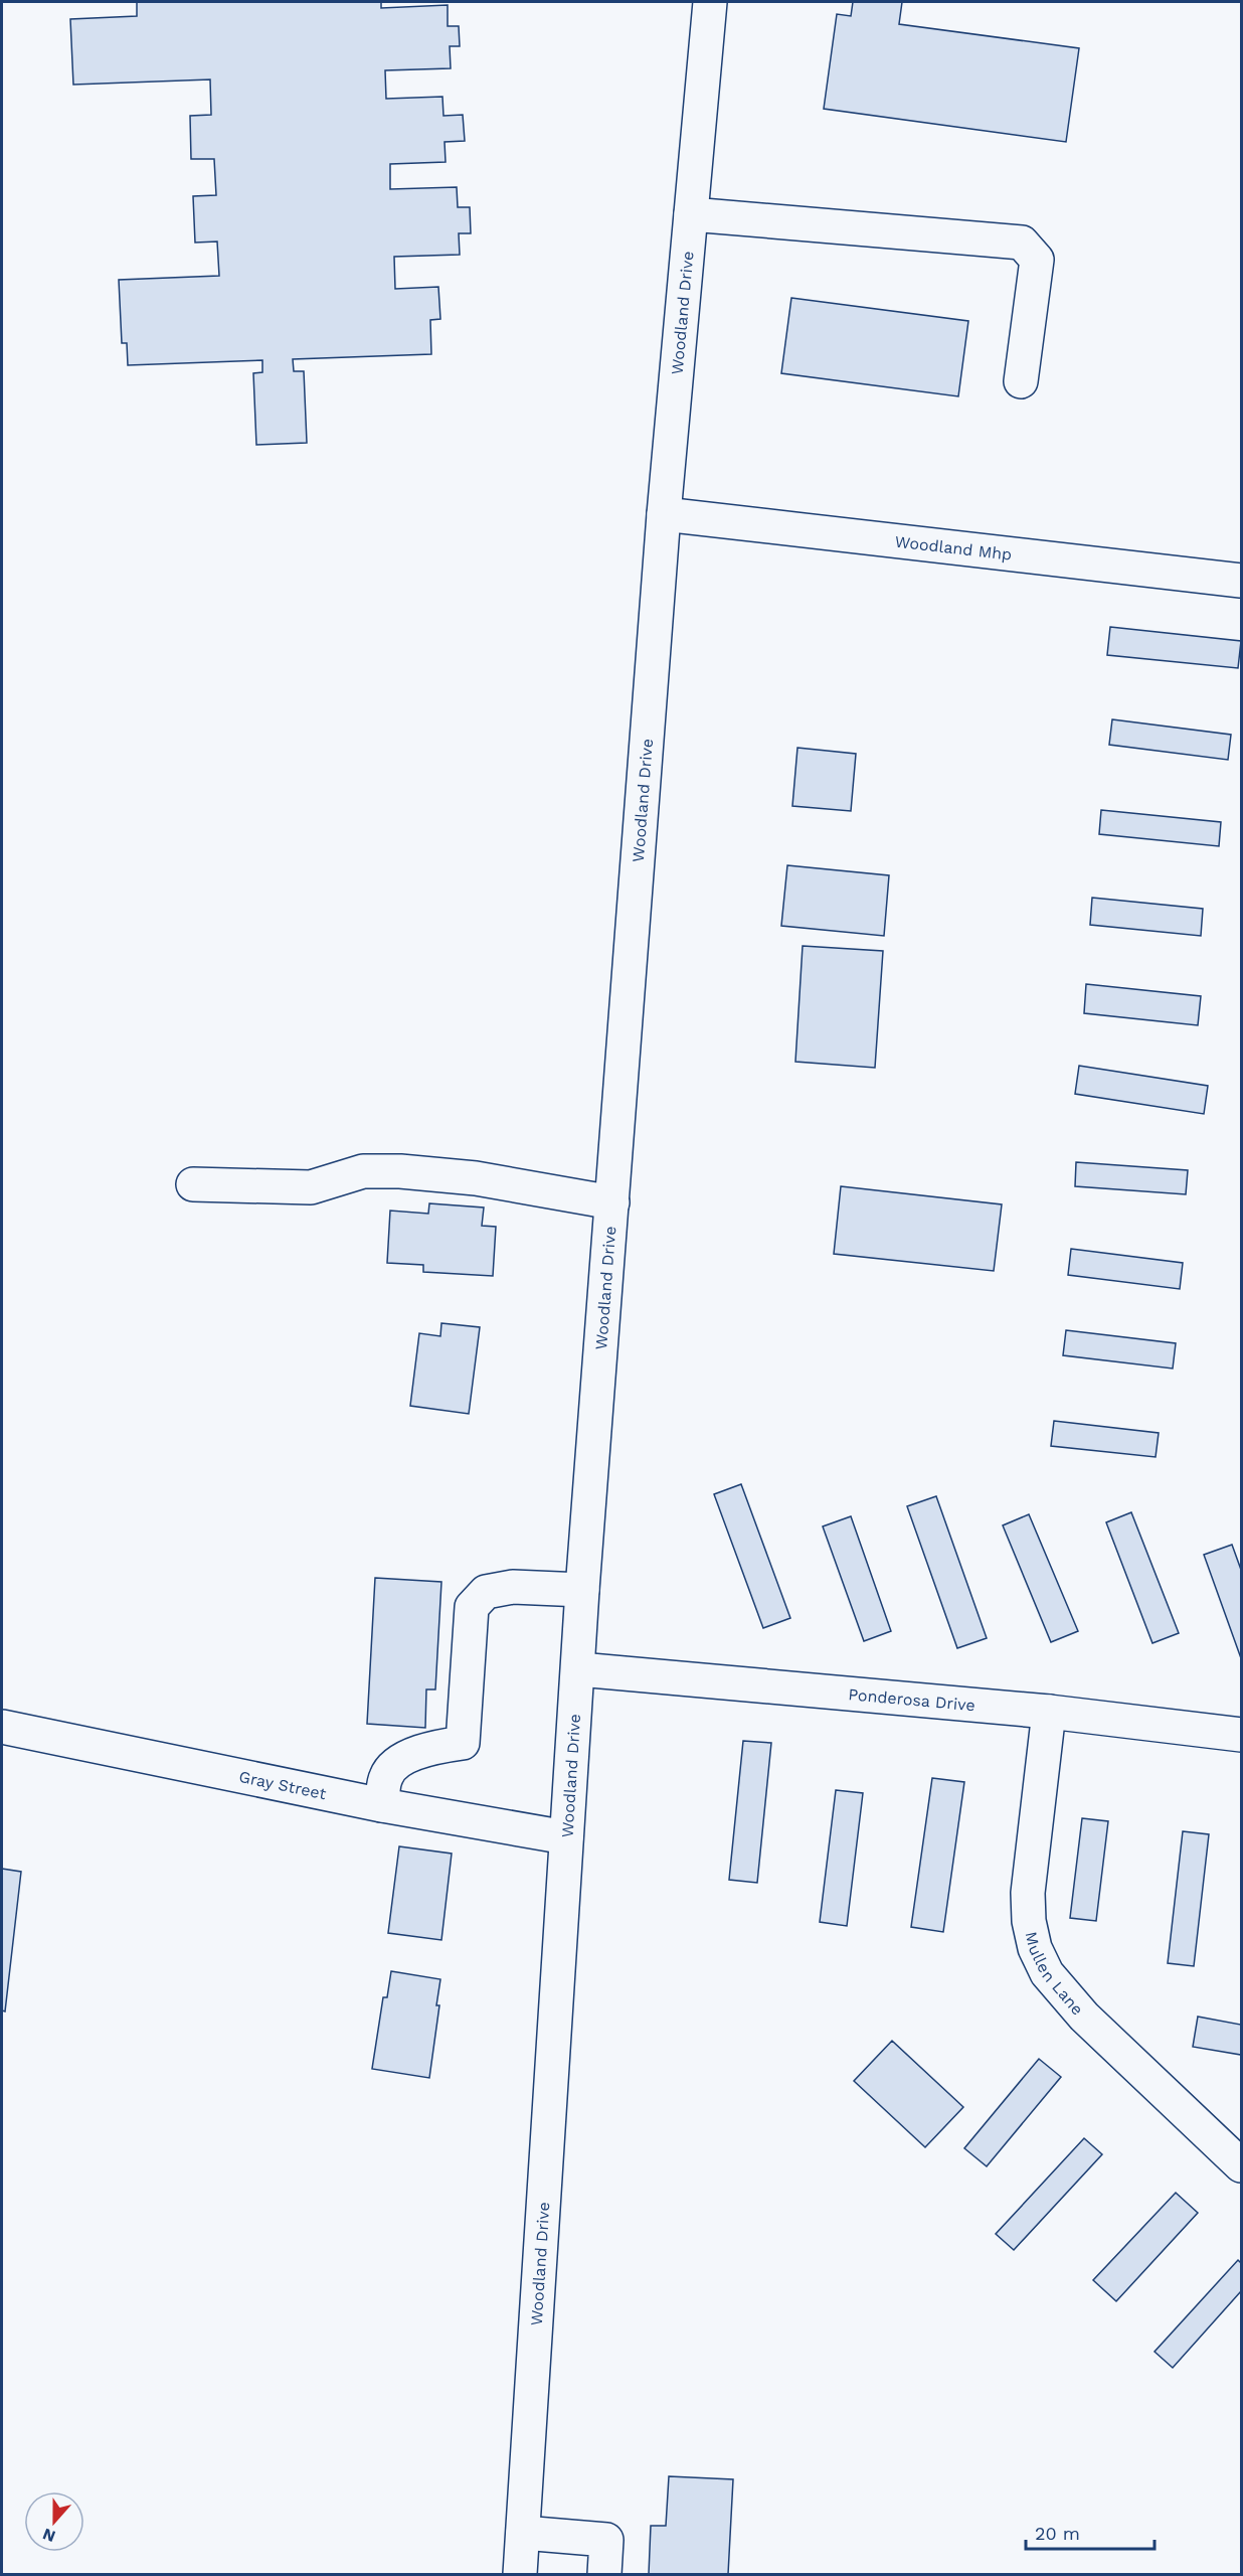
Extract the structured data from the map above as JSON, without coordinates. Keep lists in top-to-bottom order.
{
  "streets": {
    "street": [
      "Woodland Drive",
      "Woodland Mhp",
      "Ponderosa Drive",
      "Gray Street",
      "Mullen Lane"
    ]
  },
  "crossings": [
    ["Woodland Drive", "Woodland Mhp"],
    ["Woodland Drive", "Ponderosa Drive"],
    ["Woodland Drive", "Gray Street"],
    ["Ponderosa Drive", "Mullen Lane"]
  ],
  "scale_bar": "20 m",
  "north": "bottom"
}
